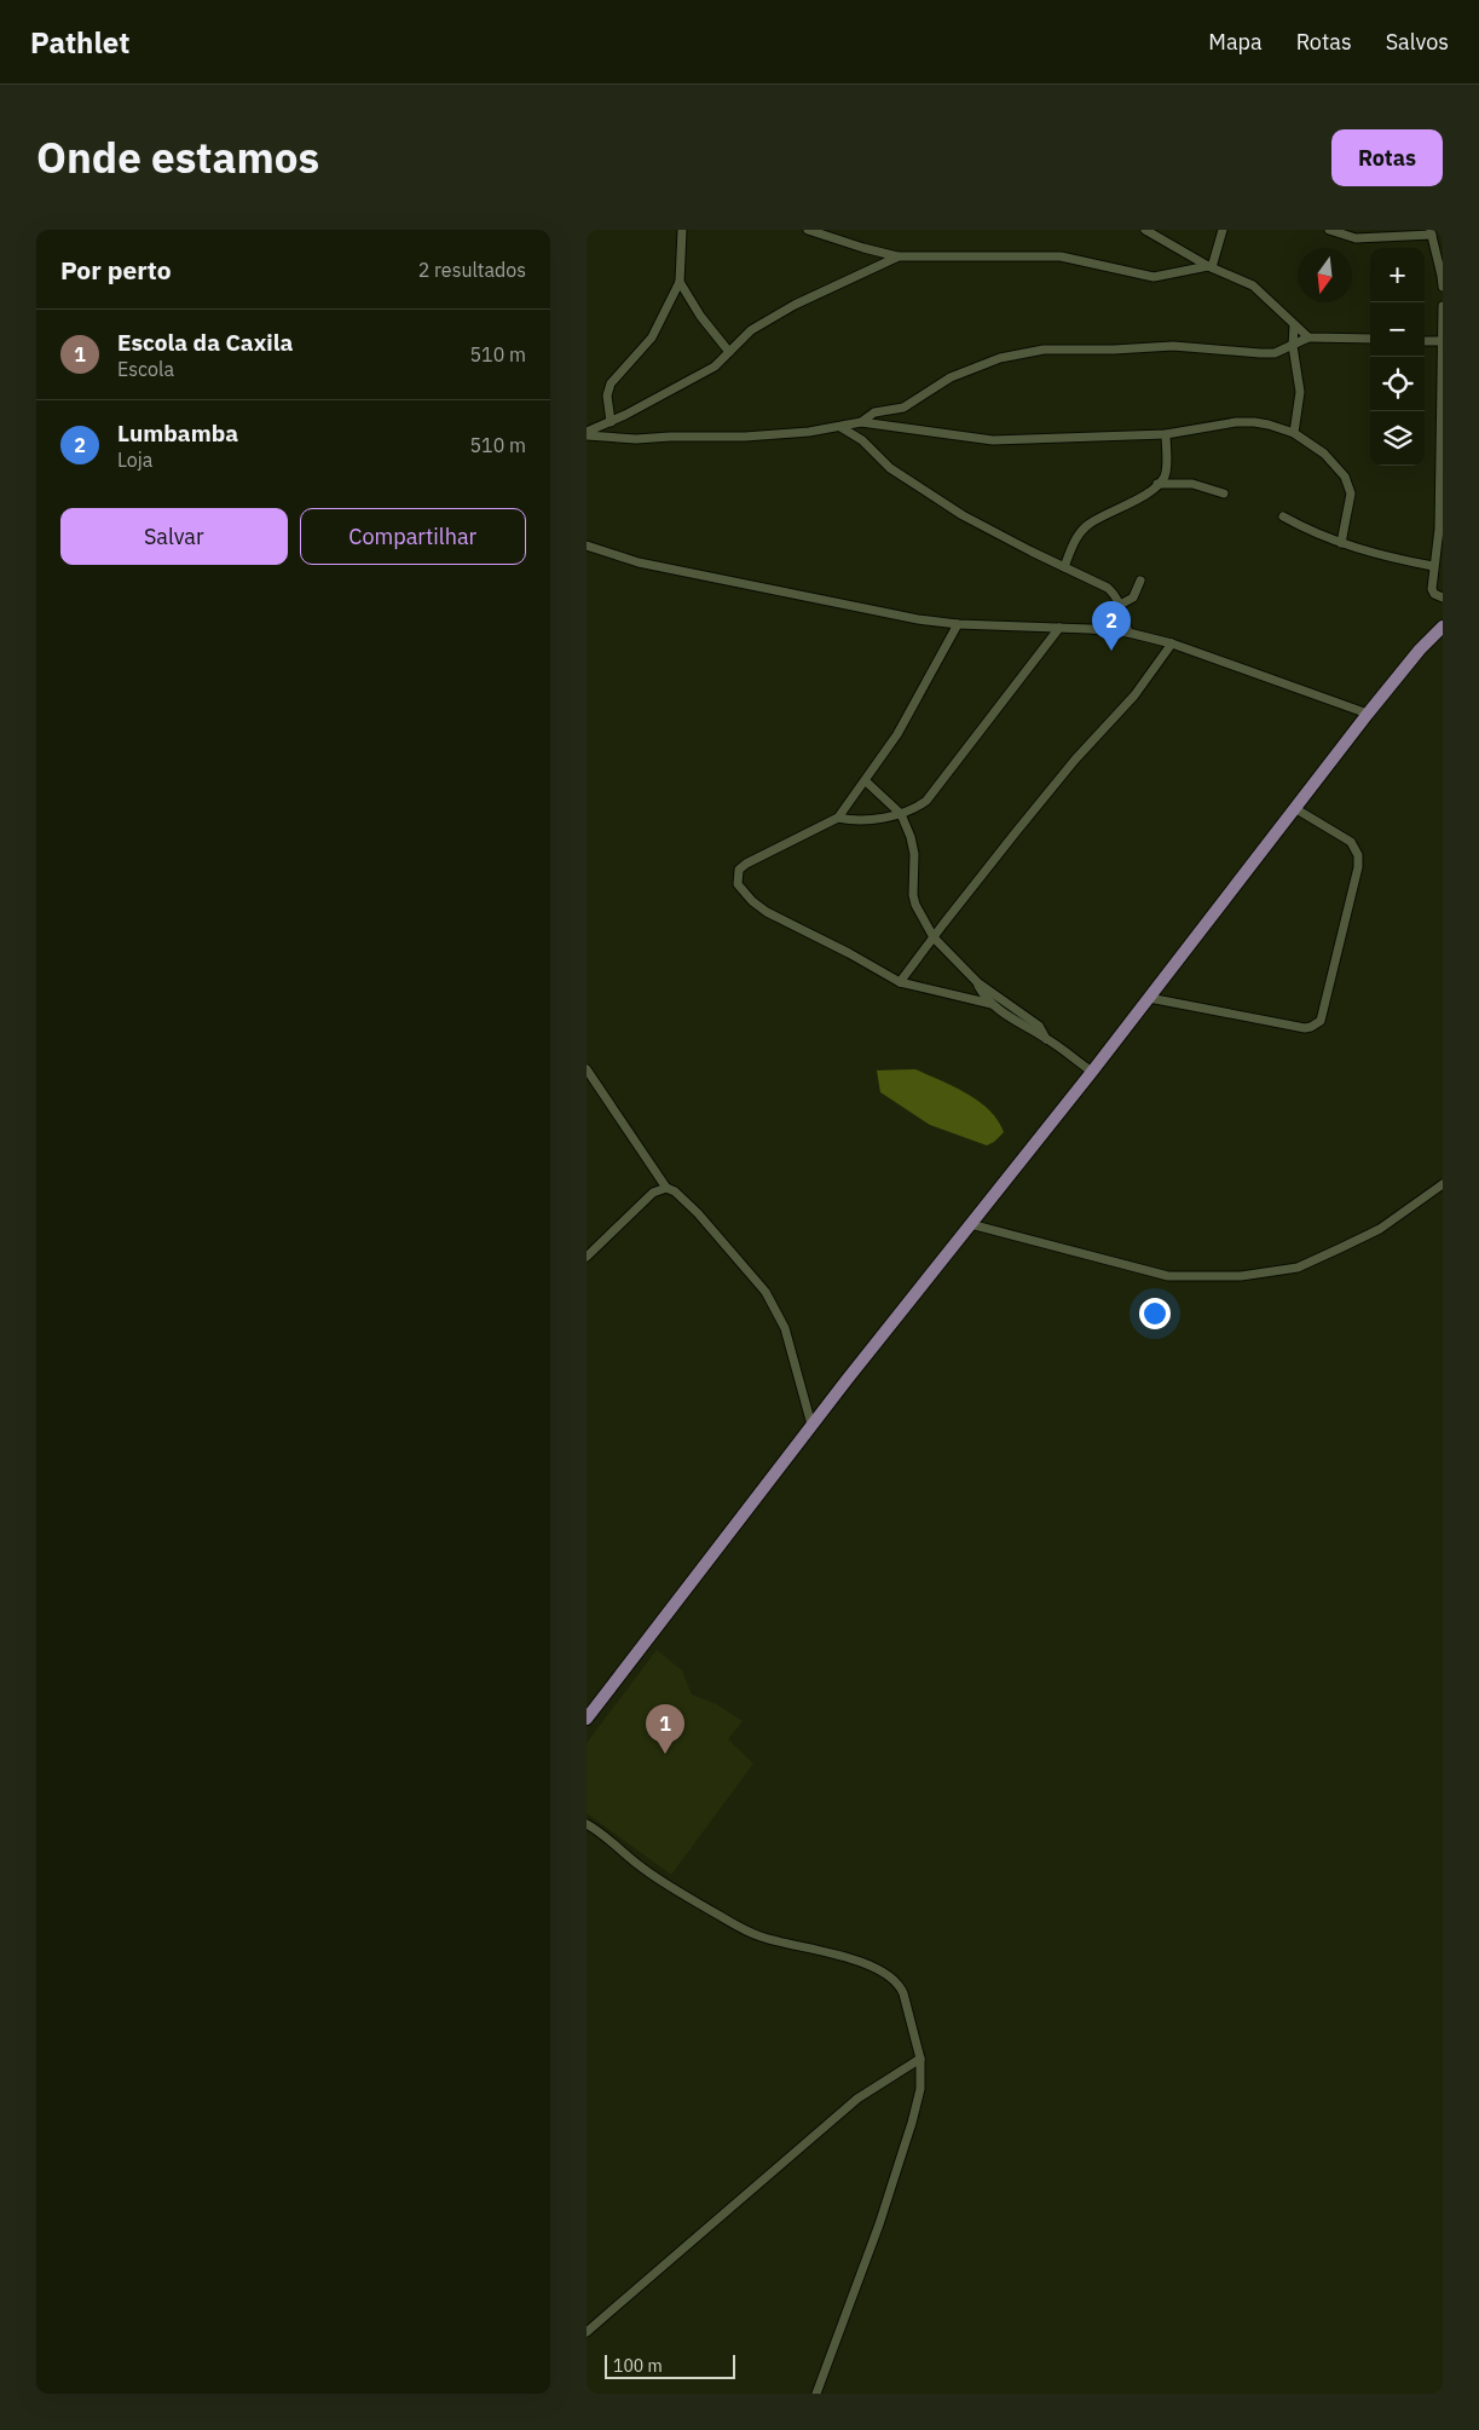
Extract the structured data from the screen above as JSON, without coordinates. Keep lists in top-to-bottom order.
{
  "scale_bar": "100 m",
  "north": "bottom",
  "page": {
    "header": "Pathlet",
    "nav": ["Mapa", "Rotas", "Salvos"],
    "title": "Onde estamos",
    "buttons": [
      "Rotas",
      ["Salvar", "Compartilhar"]
    ],
    "heading": ["Por perto", "2 resultados"],
    "map_buttons": ["+", "−"],
    "list": [
      {
        "mark": "1",
        "name": "Escola da Caxila",
        "note": "Escola",
        "value": "510 m"
      },
      {
        "mark": "2",
        "name": "Lumbamba",
        "note": "Loja",
        "value": "510 m"
      }
    ],
    "pins": ["2", "1"],
    "scale": "100 m"
  }
}
